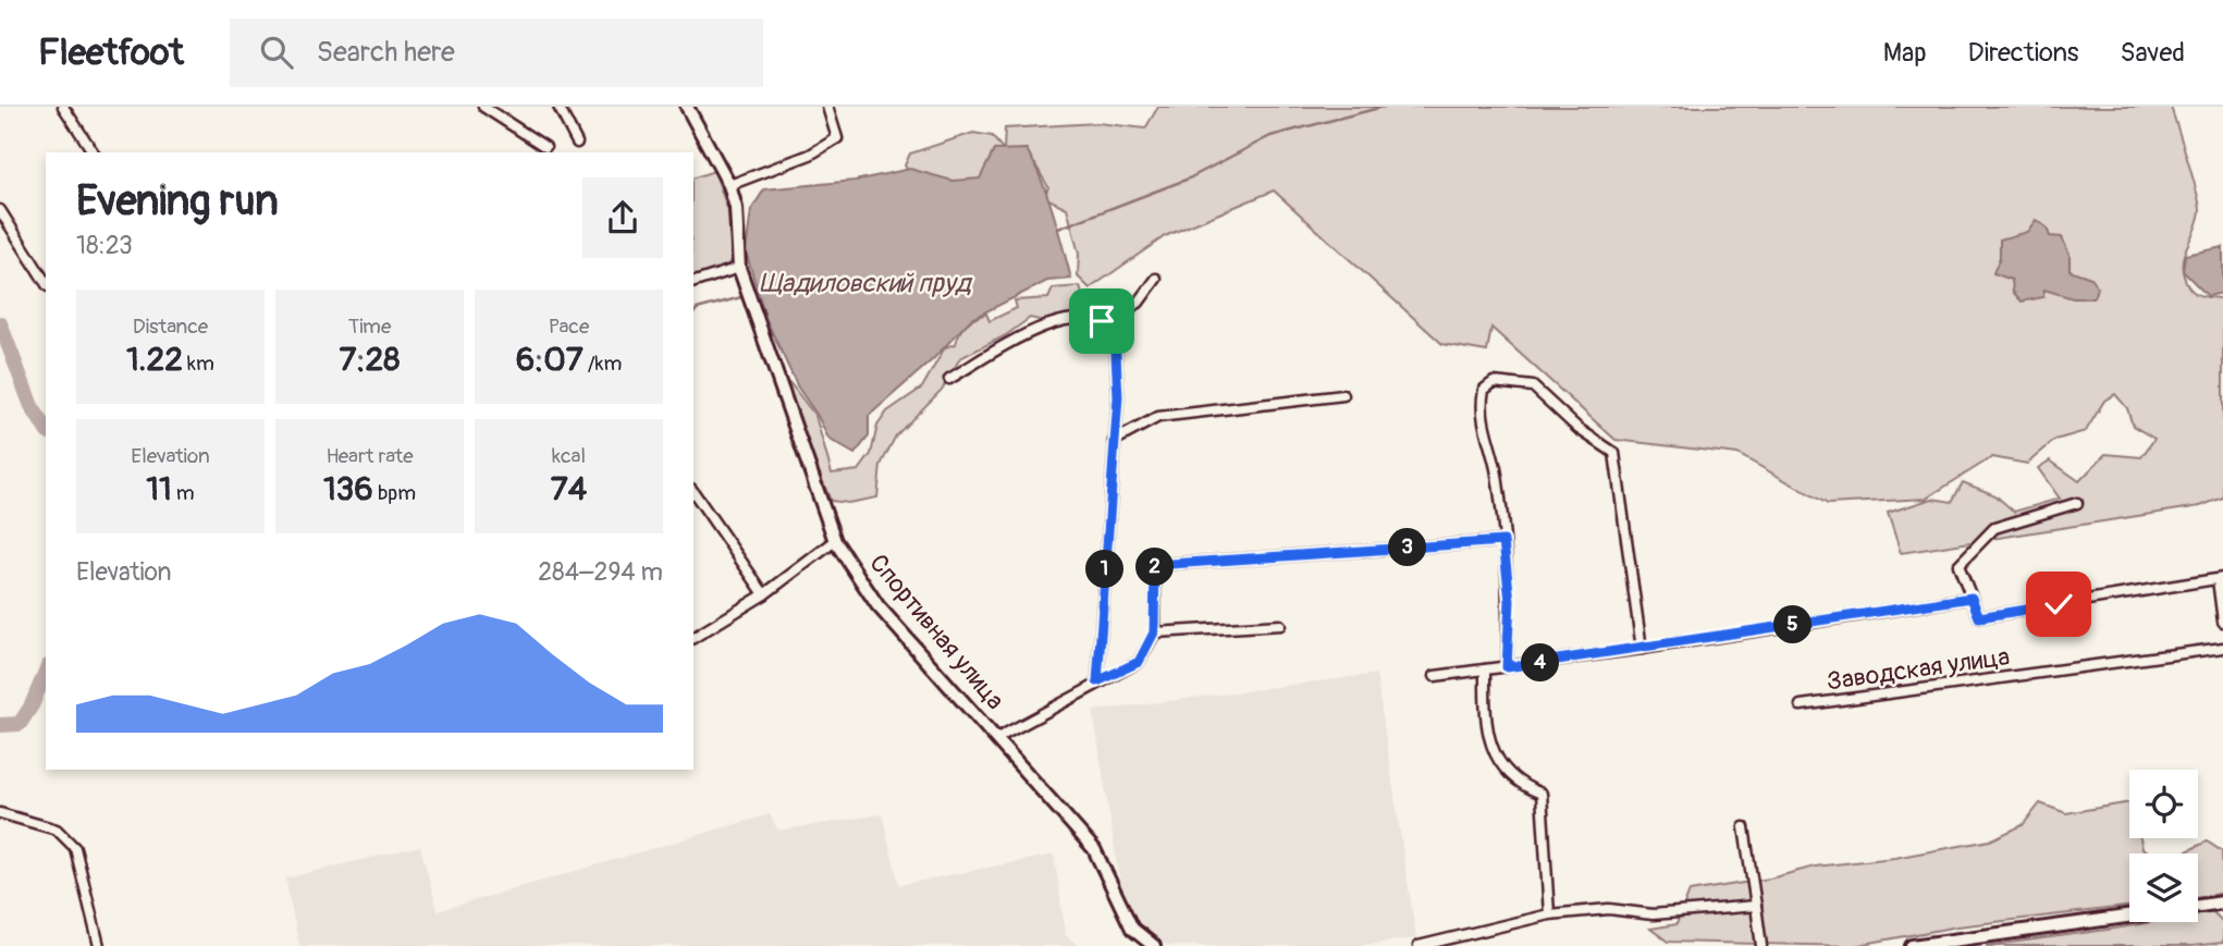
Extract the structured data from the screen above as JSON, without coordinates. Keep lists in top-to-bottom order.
{
  "streets": {
    "street": ["Спортивная улица", "Заводская улица"]
  },
  "water": ["Щадиловский пруд"],
  "page": {
    "header": "Fleetfoot",
    "search": "Search here",
    "nav": ["Map", "Directions", "Saved"],
    "heading": ["Evening run", "18:23"],
    "stats": [
      ["Distance", "1.22 km"],
      ["Time", "7:28"],
      ["Pace", "6:07 /km"],
      ["Elevation", "11 m"],
      ["Heart rate", "136 bpm"],
      ["kcal", "74"]
    ],
    "pins": [
      "3",
      "2",
      "1",
      "5",
      "4"
    ],
    "chart": ["Elevation", "284–294 m"]
  }
}
